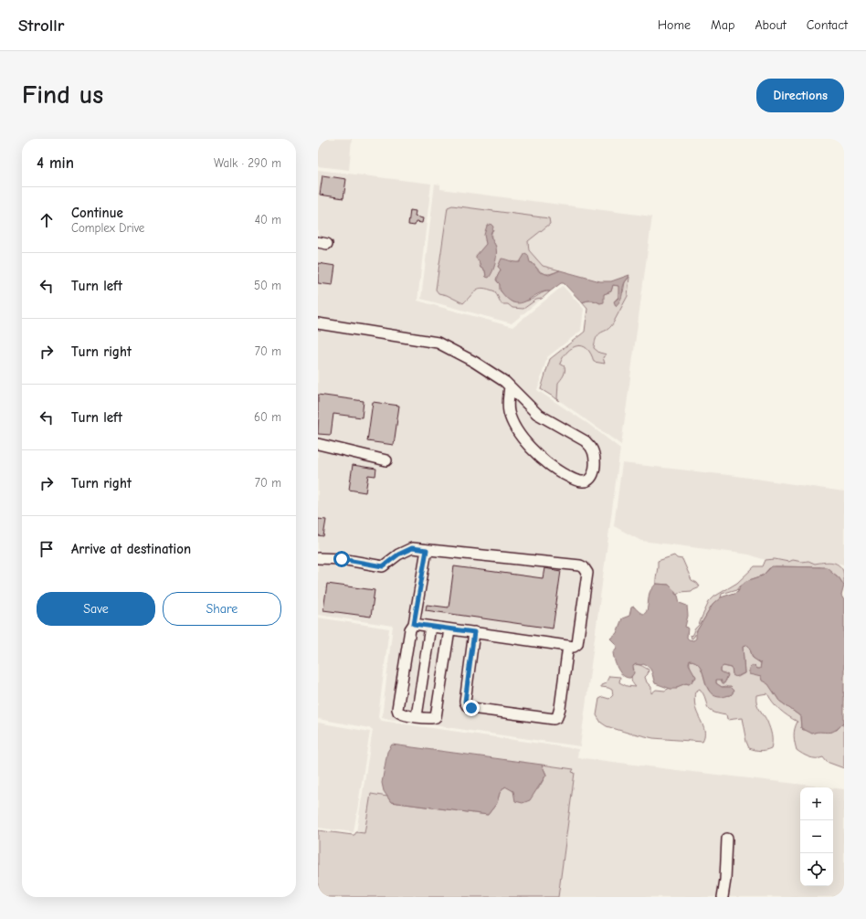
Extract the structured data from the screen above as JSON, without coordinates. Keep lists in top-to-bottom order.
{
  "page": {
    "header": "Strollr",
    "nav": [
      "Home",
      "Map",
      "About",
      "Contact"
    ],
    "buttons": [
      "Directions",
      ["Save", "Share"]
    ],
    "title": "Find us",
    "heading": ["4 min", "Walk · 290 m"],
    "list": [
      ["Continue", "Complex Drive", "40 m"],
      ["Turn left", "50 m"],
      ["Turn right", "70 m"],
      ["Turn left", "60 m"],
      ["Turn right", "70 m"],
      "Arrive at destination"
    ],
    "map_buttons": ["+", "−"]
  }
}
